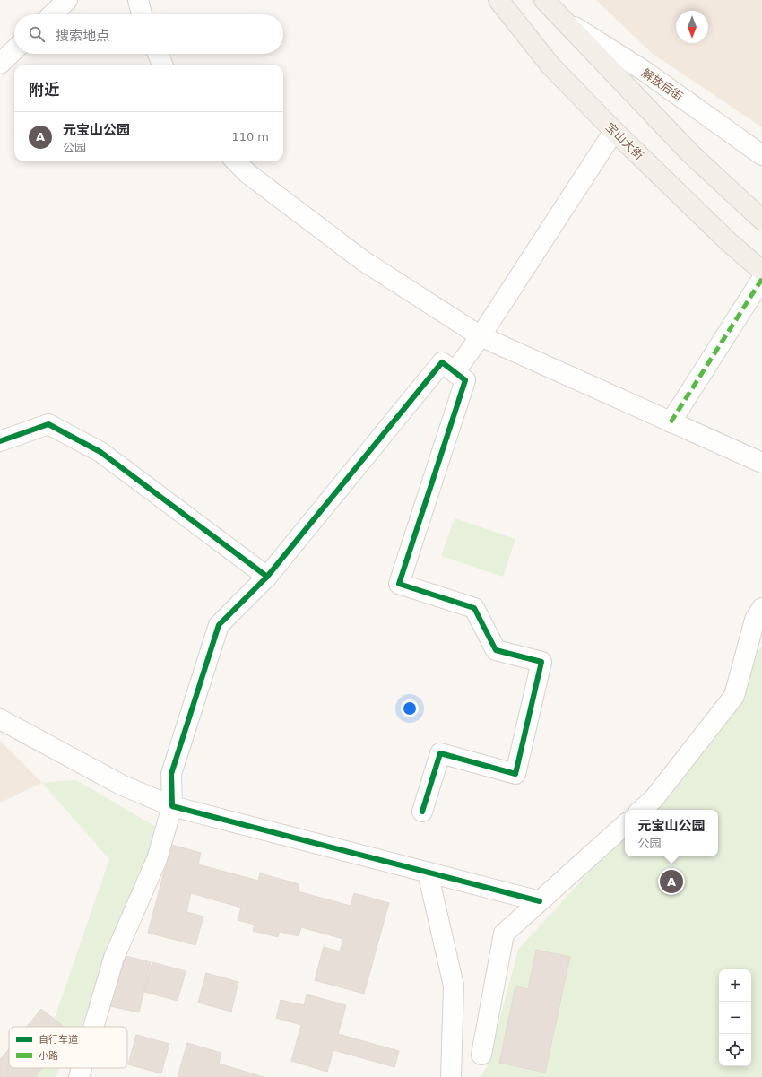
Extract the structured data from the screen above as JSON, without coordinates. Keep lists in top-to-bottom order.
{
  "streets": {
    "main road": ["宝山大街"],
    "street": ["解放后街"]
  },
  "legend": ["自行车道", "小路"],
  "north": "bottom",
  "page": {
    "search": "搜索地点",
    "heading": "附近",
    "list": [
      {
        "mark": "A",
        "name": "元宝山公园",
        "note": "公园",
        "value": "110 m"
      }
    ],
    "popup": ["元宝山公园", "公园"],
    "pins": "A",
    "map_buttons": ["+", "−"]
  }
}
